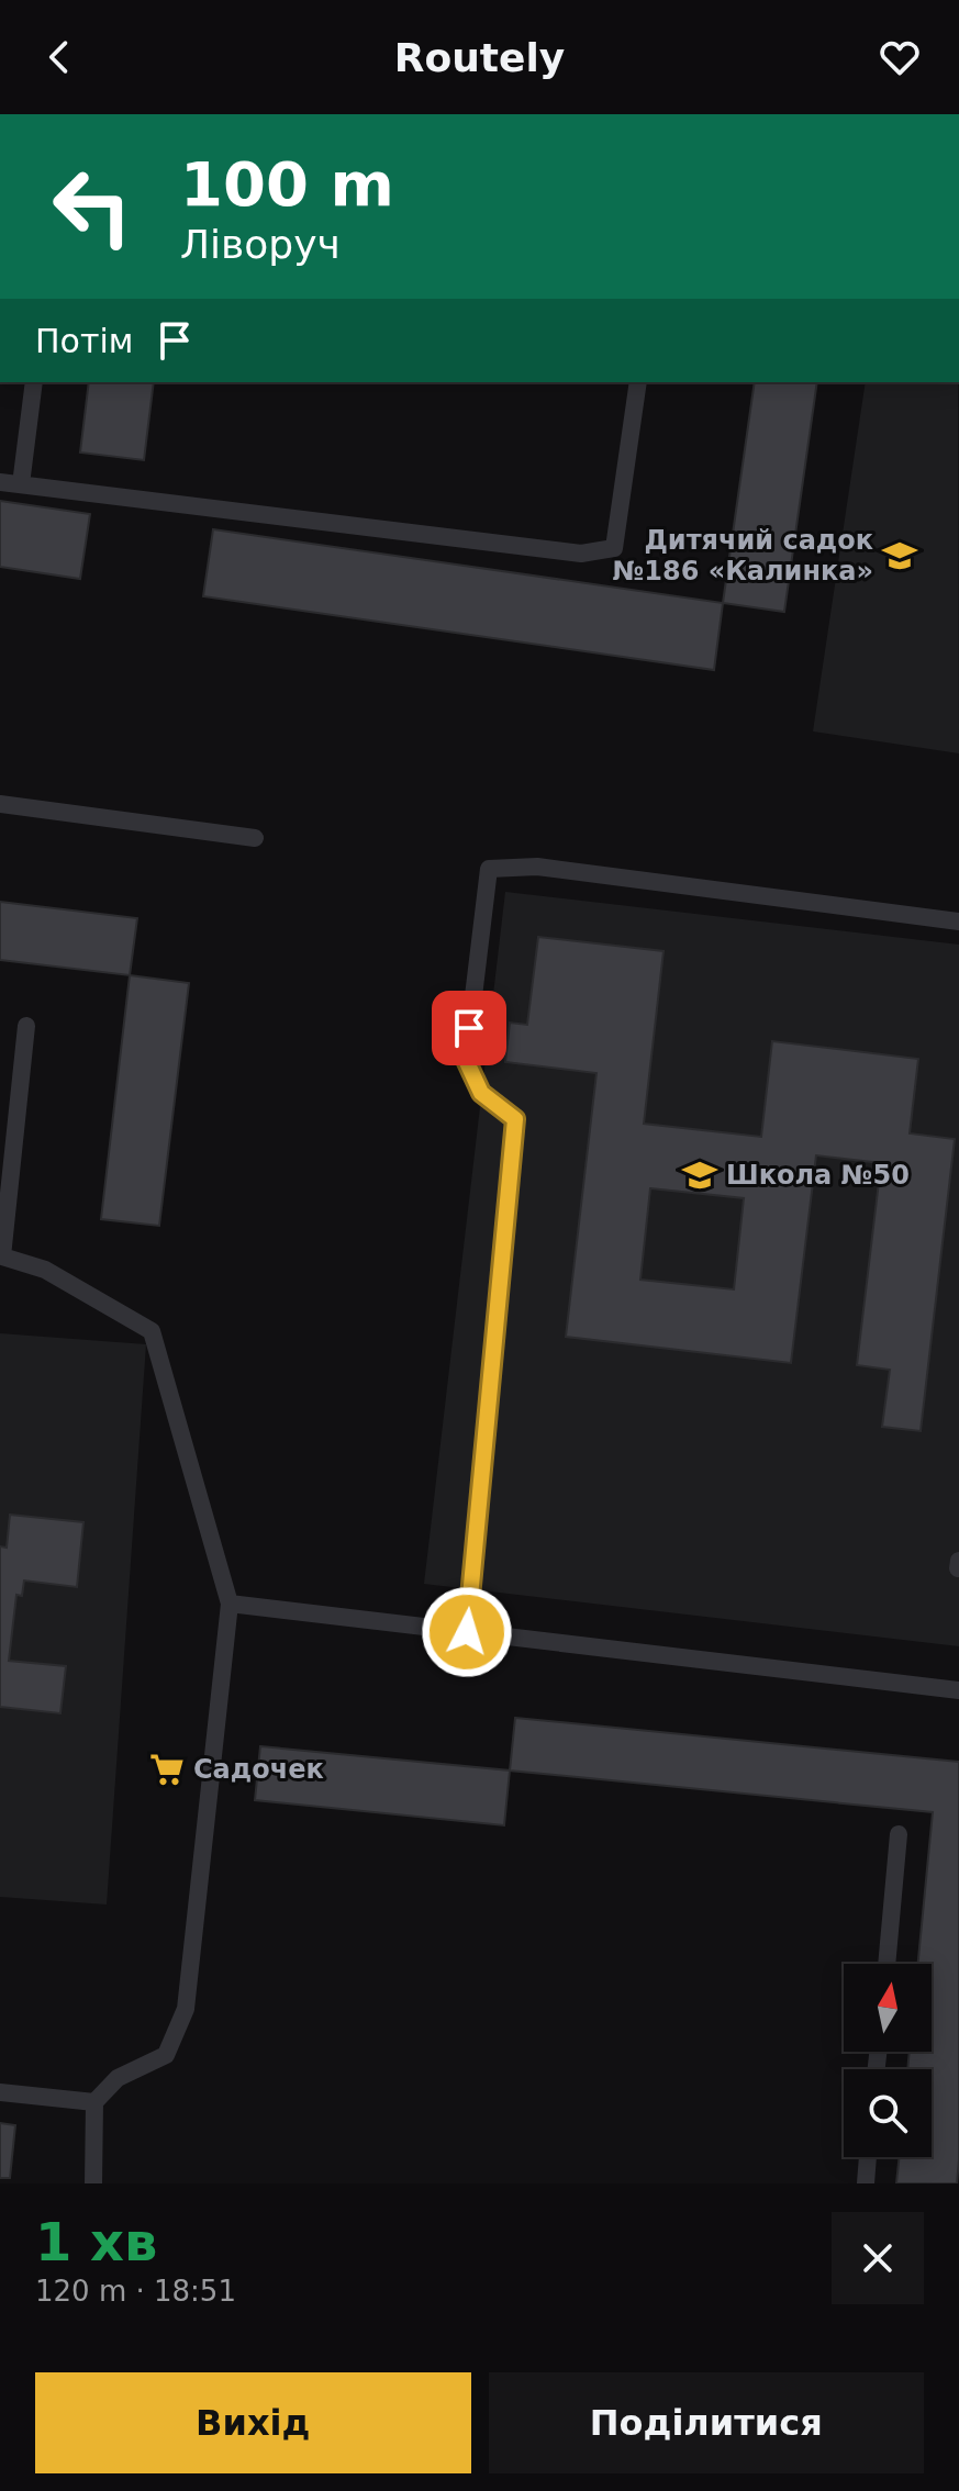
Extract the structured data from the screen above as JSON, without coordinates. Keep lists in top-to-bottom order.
{
  "places": {
    "school or university": ["Дитячий садок №186 «Калинка»", "Школа №50"],
    "supermarket": ["Садочек"]
  },
  "north": "top",
  "page": {
    "header": "Routely",
    "turn": ["100 m", "Ліворуч"],
    "then": "Потім",
    "heading": ["1 хв", "120 m · 18:51"],
    "buttons": ["Вихід", "Поділитися"]
  }
}
